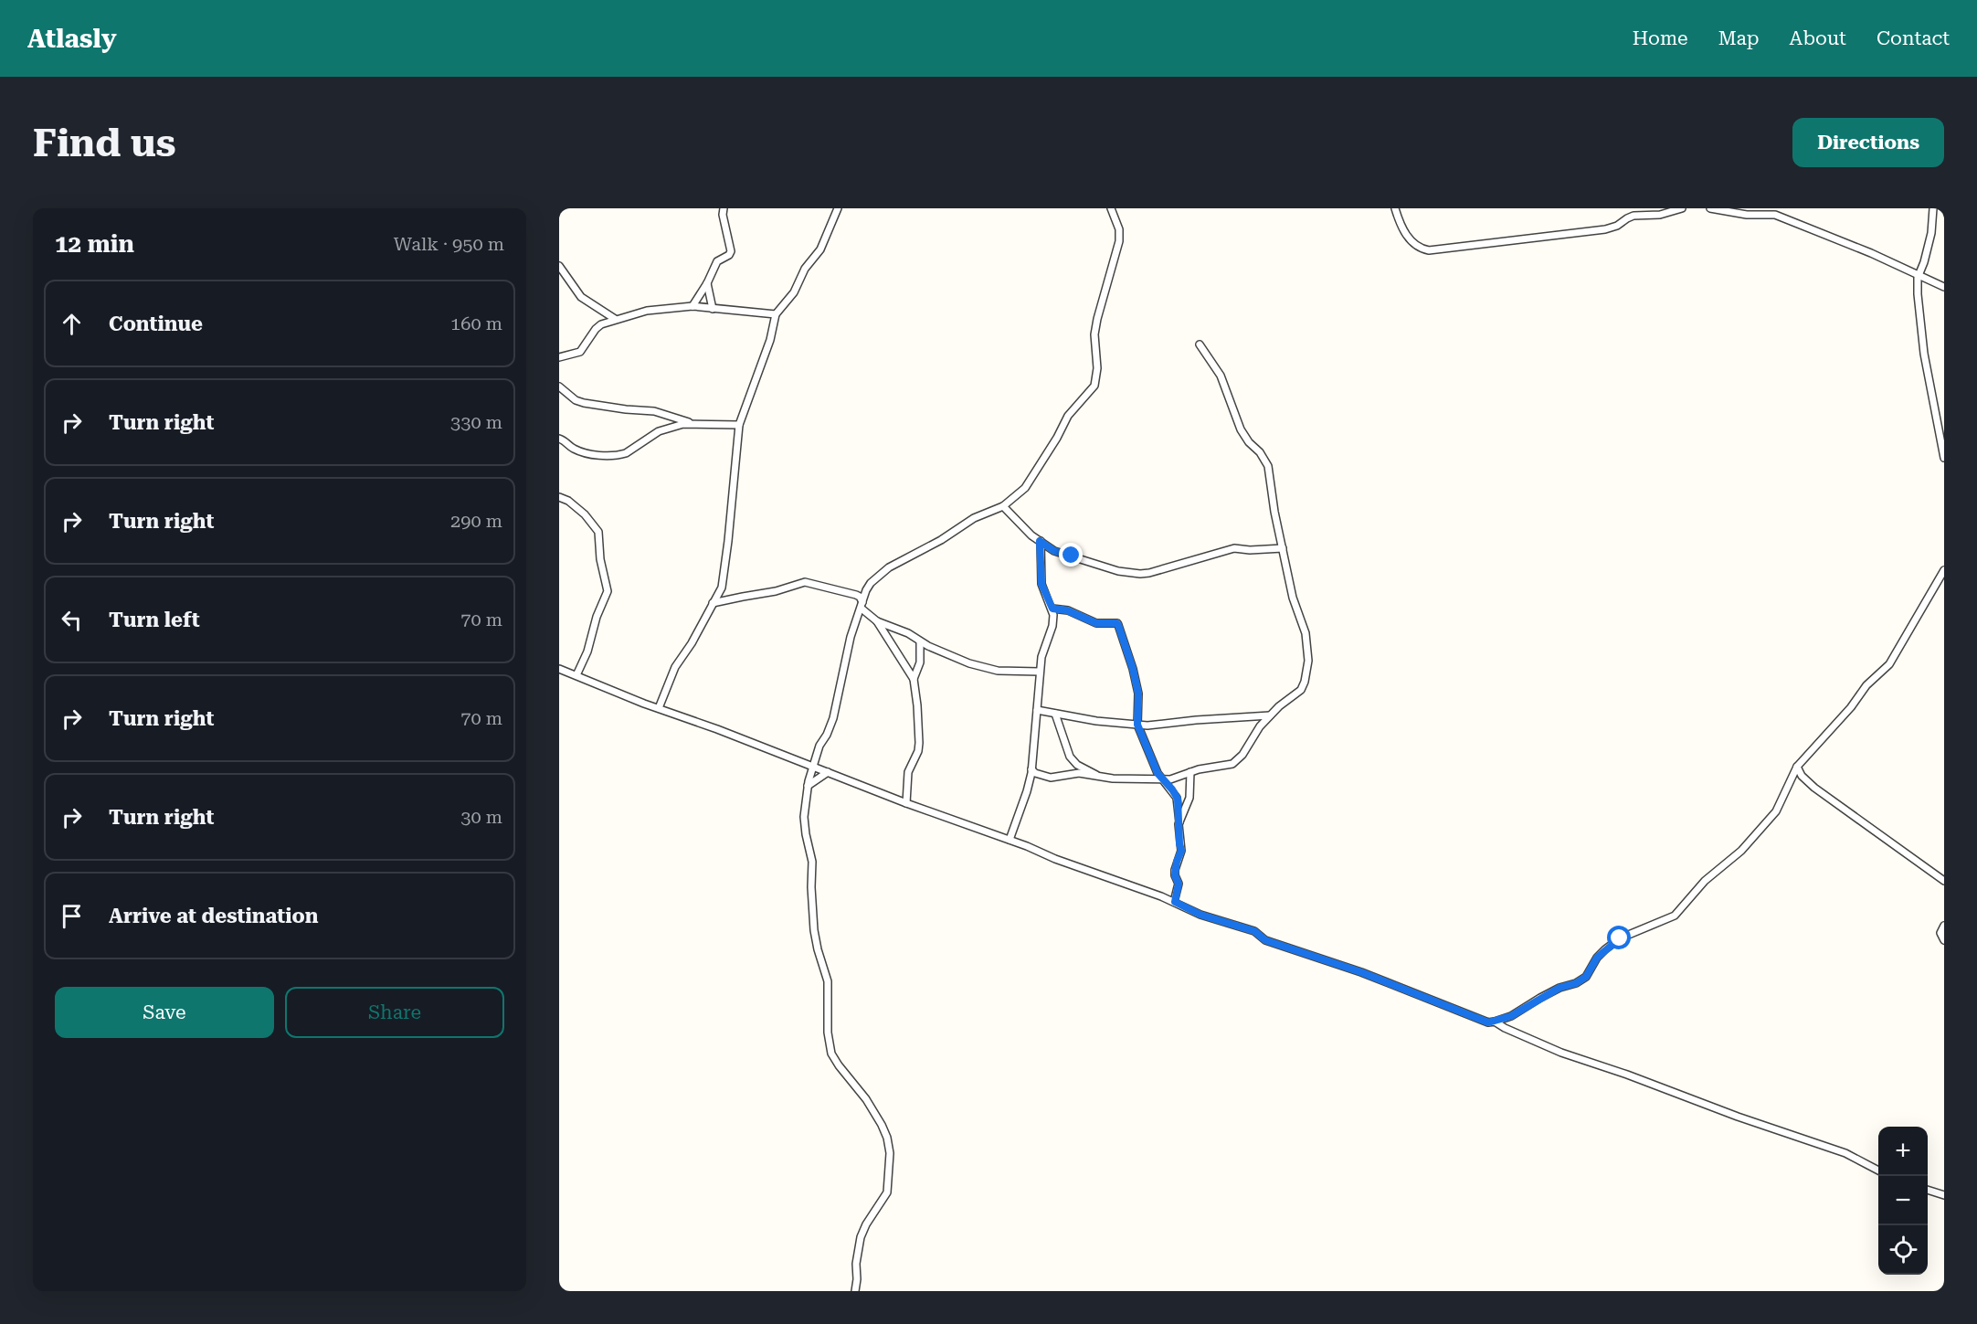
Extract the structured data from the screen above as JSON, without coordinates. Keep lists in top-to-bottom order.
{
  "page": {
    "header": "Atlasly",
    "nav": [
      "Home",
      "Map",
      "About",
      "Contact"
    ],
    "buttons": [
      "Directions",
      ["Save", "Share"]
    ],
    "title": "Find us",
    "heading": ["12 min", "Walk · 950 m"],
    "list": [
      ["Continue", "160 m"],
      ["Turn right", "330 m"],
      ["Turn right", "290 m"],
      ["Turn left", "70 m"],
      ["Turn right", "70 m"],
      ["Turn right", "30 m"],
      "Arrive at destination"
    ],
    "map_buttons": ["+", "−"]
  }
}
